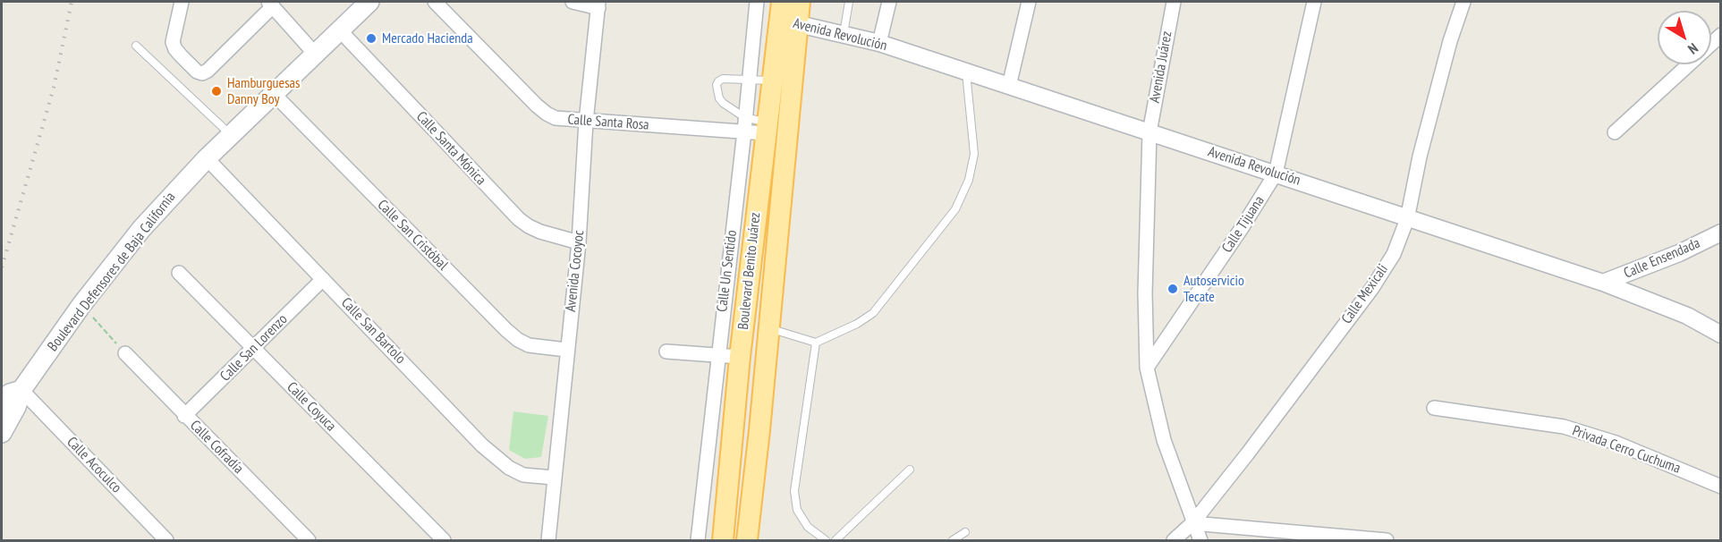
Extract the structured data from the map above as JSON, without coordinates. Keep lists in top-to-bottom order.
{
  "streets": {
    "main road": ["Boulevard Benito Juárez", "Boulevard Defensores de Baja California"],
    "street": [
      "Avenida Revolución",
      "Avenida Juárez",
      "Calle Santa Rosa",
      "Calle Santa Mónica",
      "Calle Tijuana",
      "Calle San Cristóbal",
      "Calle Ensendada",
      "Avenida Cocoyoc",
      "Calle Un Sentido",
      "Calle Mexicali",
      "Calle San Bartolo",
      "Calle San Lorenzo",
      "Calle Coyuca",
      "Calle Cofradía",
      "Privada Cerro Cuchuma",
      "Calle Acoculco"
    ]
  },
  "crossings": [
    ["Avenida Revolución", "Avenida Juárez"],
    ["Avenida Revolución", "Calle Tijuana"],
    ["Avenida Revolución", "Calle Ensendada"],
    ["Avenida Revolución", "Boulevard Benito Juárez"],
    ["Avenida Revolución", "Calle Mexicali"],
    ["Avenida Juárez", "Calle Tijuana"],
    ["Avenida Juárez", "Calle Mexicali"],
    ["Calle Santa Rosa", "Avenida Cocoyoc"],
    ["Calle Santa Rosa", "Calle Un Sentido"],
    ["Calle Santa Rosa", "Boulevard Benito Juárez"],
    ["Calle Santa Mónica", "Avenida Cocoyoc"],
    ["Calle Santa Mónica", "Boulevard Defensores de Baja California"],
    ["Calle San Cristóbal", "Avenida Cocoyoc"],
    ["Calle San Cristóbal", "Boulevard Defensores de Baja California"],
    ["Avenida Cocoyoc", "Calle San Bartolo"],
    ["Boulevard Defensores de Baja California", "Calle San Bartolo"],
    ["Boulevard Defensores de Baja California", "Calle Acoculco"],
    ["Calle San Bartolo", "Calle San Lorenzo"],
    ["Calle San Lorenzo", "Calle Coyuca"],
    ["Calle San Lorenzo", "Calle Cofradía"]
  ],
  "places": ["Mercado Hacienda", "Hamburguesas Danny Boy", "Autoservicio Tecate"],
  "north": "bottom right"
}
